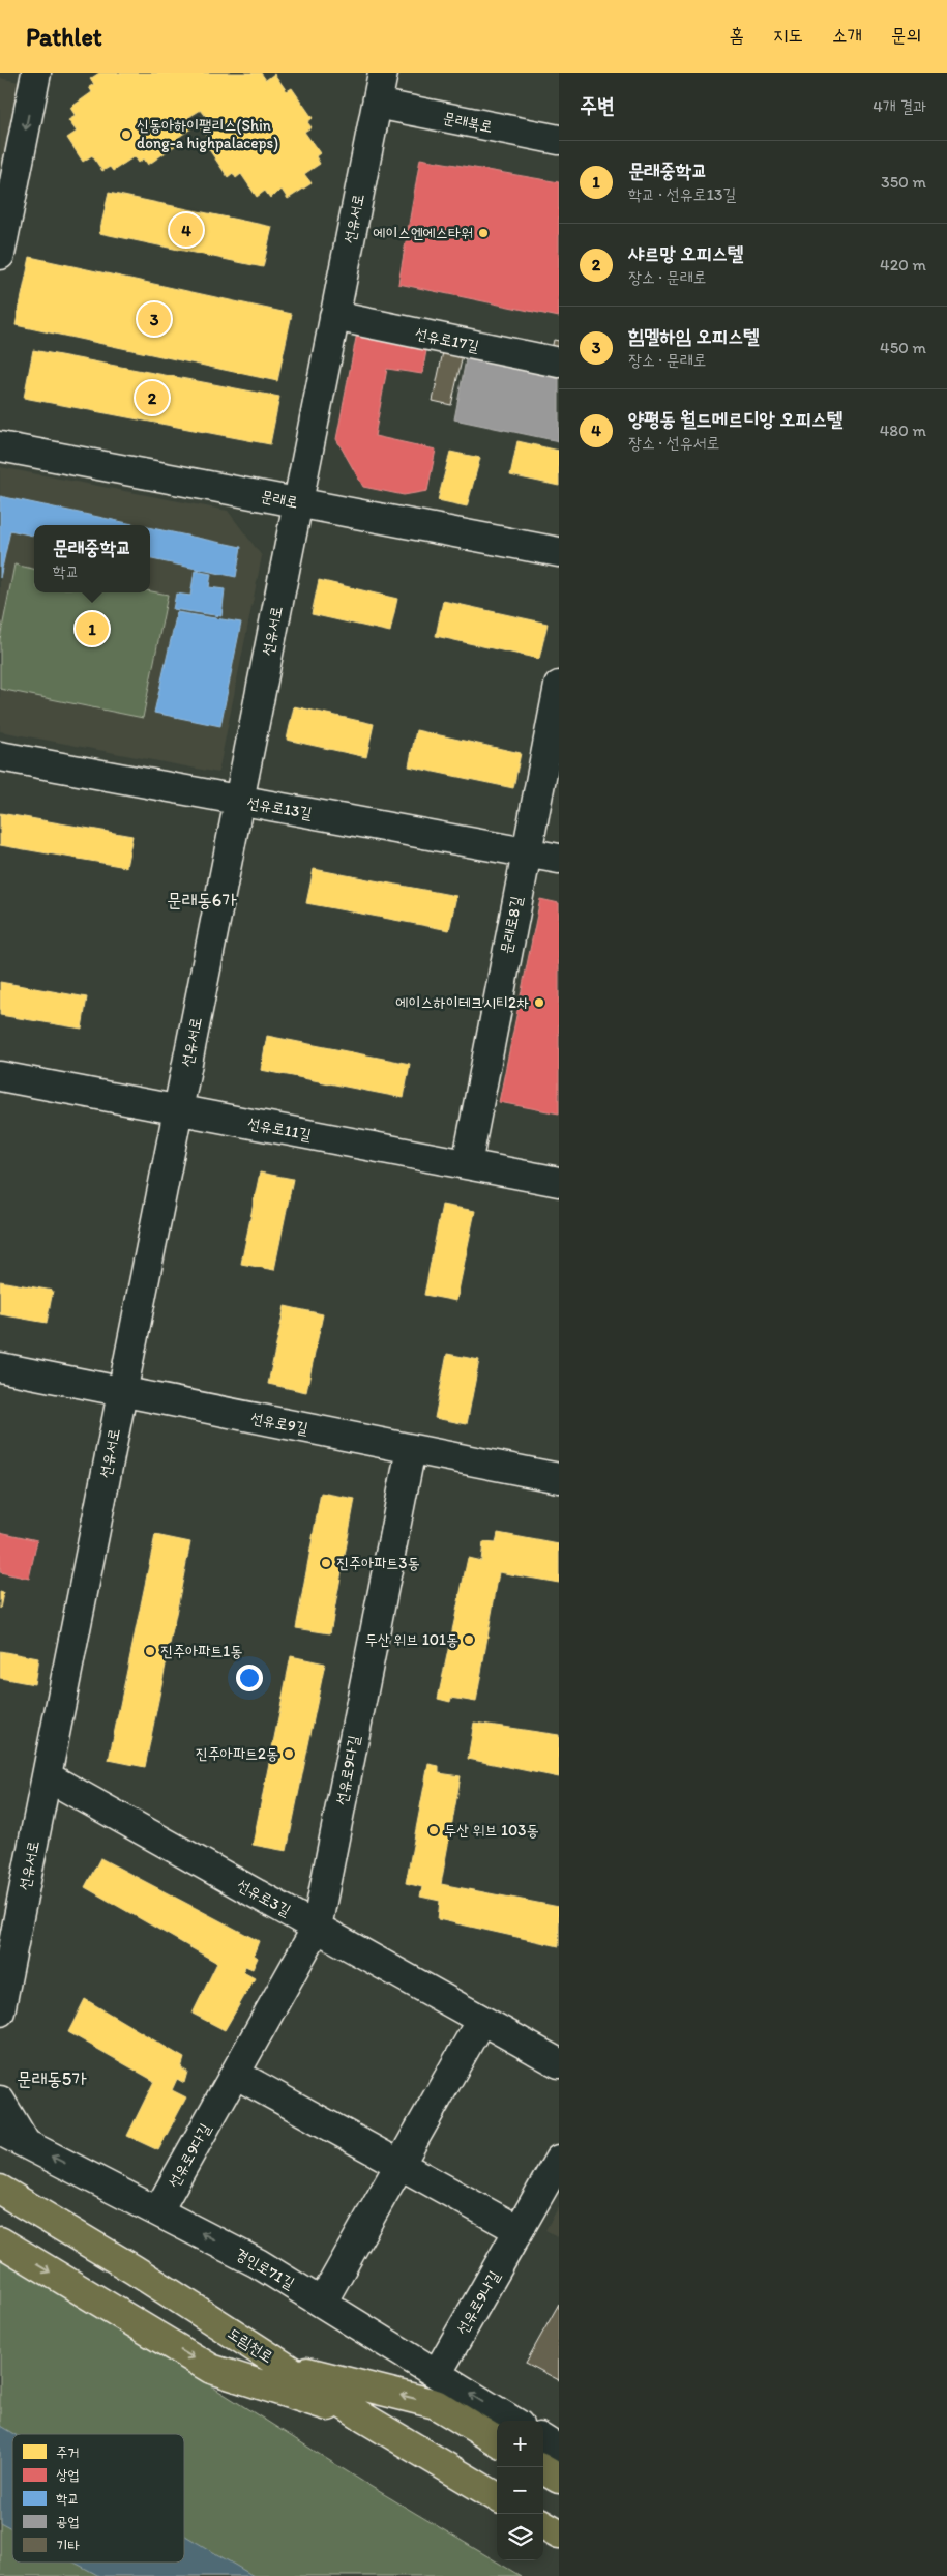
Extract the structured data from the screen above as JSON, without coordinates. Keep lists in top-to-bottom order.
{
  "streets": {
    "main road": ["도림천로"],
    "street": [
      "문래북로",
      "선유서로",
      "선유로17길",
      "문래로",
      "선유로13길",
      "문래로8길",
      "선유로11길",
      "선유로9길",
      "선유로9다길",
      "선유로3길",
      "경인로71길",
      "선유로9나길"
    ]
  },
  "crossings": [
    ["문래북로", "선유서로"],
    ["선유서로", "선유로17길"],
    ["선유서로", "문래로"],
    ["선유서로", "선유로13길"],
    ["선유서로", "선유로11길"],
    ["선유서로", "선유로9길"],
    ["선유서로", "선유로3길"],
    ["선유로13길", "문래로8길"],
    ["문래로8길", "선유로11길"],
    ["선유로9길", "선유로9다길"],
    ["선유로9다길", "선유로3길"],
    ["선유로9다길", "경인로71길"],
    ["경인로71길", "선유로9나길"]
  ],
  "districts": ["문래동6가", "문래동5가"],
  "places": [
    "신동아하이팰리스(Shin dong-a highpalaceps)",
    "에이스엔에스타워",
    "에이스하이테크시티2차",
    "진주아파트3동",
    "두산 위브 101동",
    "진주아파트1동",
    "진주아파트2동",
    "두산 위브 103동"
  ],
  "legend": [
    "주거",
    "상업",
    "학교",
    "공업",
    "기타"
  ],
  "page": {
    "header": "Pathlet",
    "nav": [
      "홈",
      "지도",
      "소개",
      "문의"
    ],
    "heading": ["주변", "4개 결과"],
    "list": [
      {
        "mark": "1",
        "name": "문래중학교",
        "note": "학교 · 선유로13길",
        "value": "350 m"
      },
      {
        "mark": "2",
        "name": "샤르망 오피스텔",
        "note": "장소 · 문래로",
        "value": "420 m"
      },
      {
        "mark": "3",
        "name": "힘멜하임 오피스텔",
        "note": "장소 · 문래로",
        "value": "450 m"
      },
      {
        "mark": "4",
        "name": "양평동 월드메르디앙 오피스텔",
        "note": "장소 · 선유서로",
        "value": "480 m"
      }
    ],
    "pins": [
      "4",
      "3",
      "2",
      "1"
    ],
    "popup": ["문래중학교", "학교"],
    "map_buttons": ["+", "−"]
  }
}
